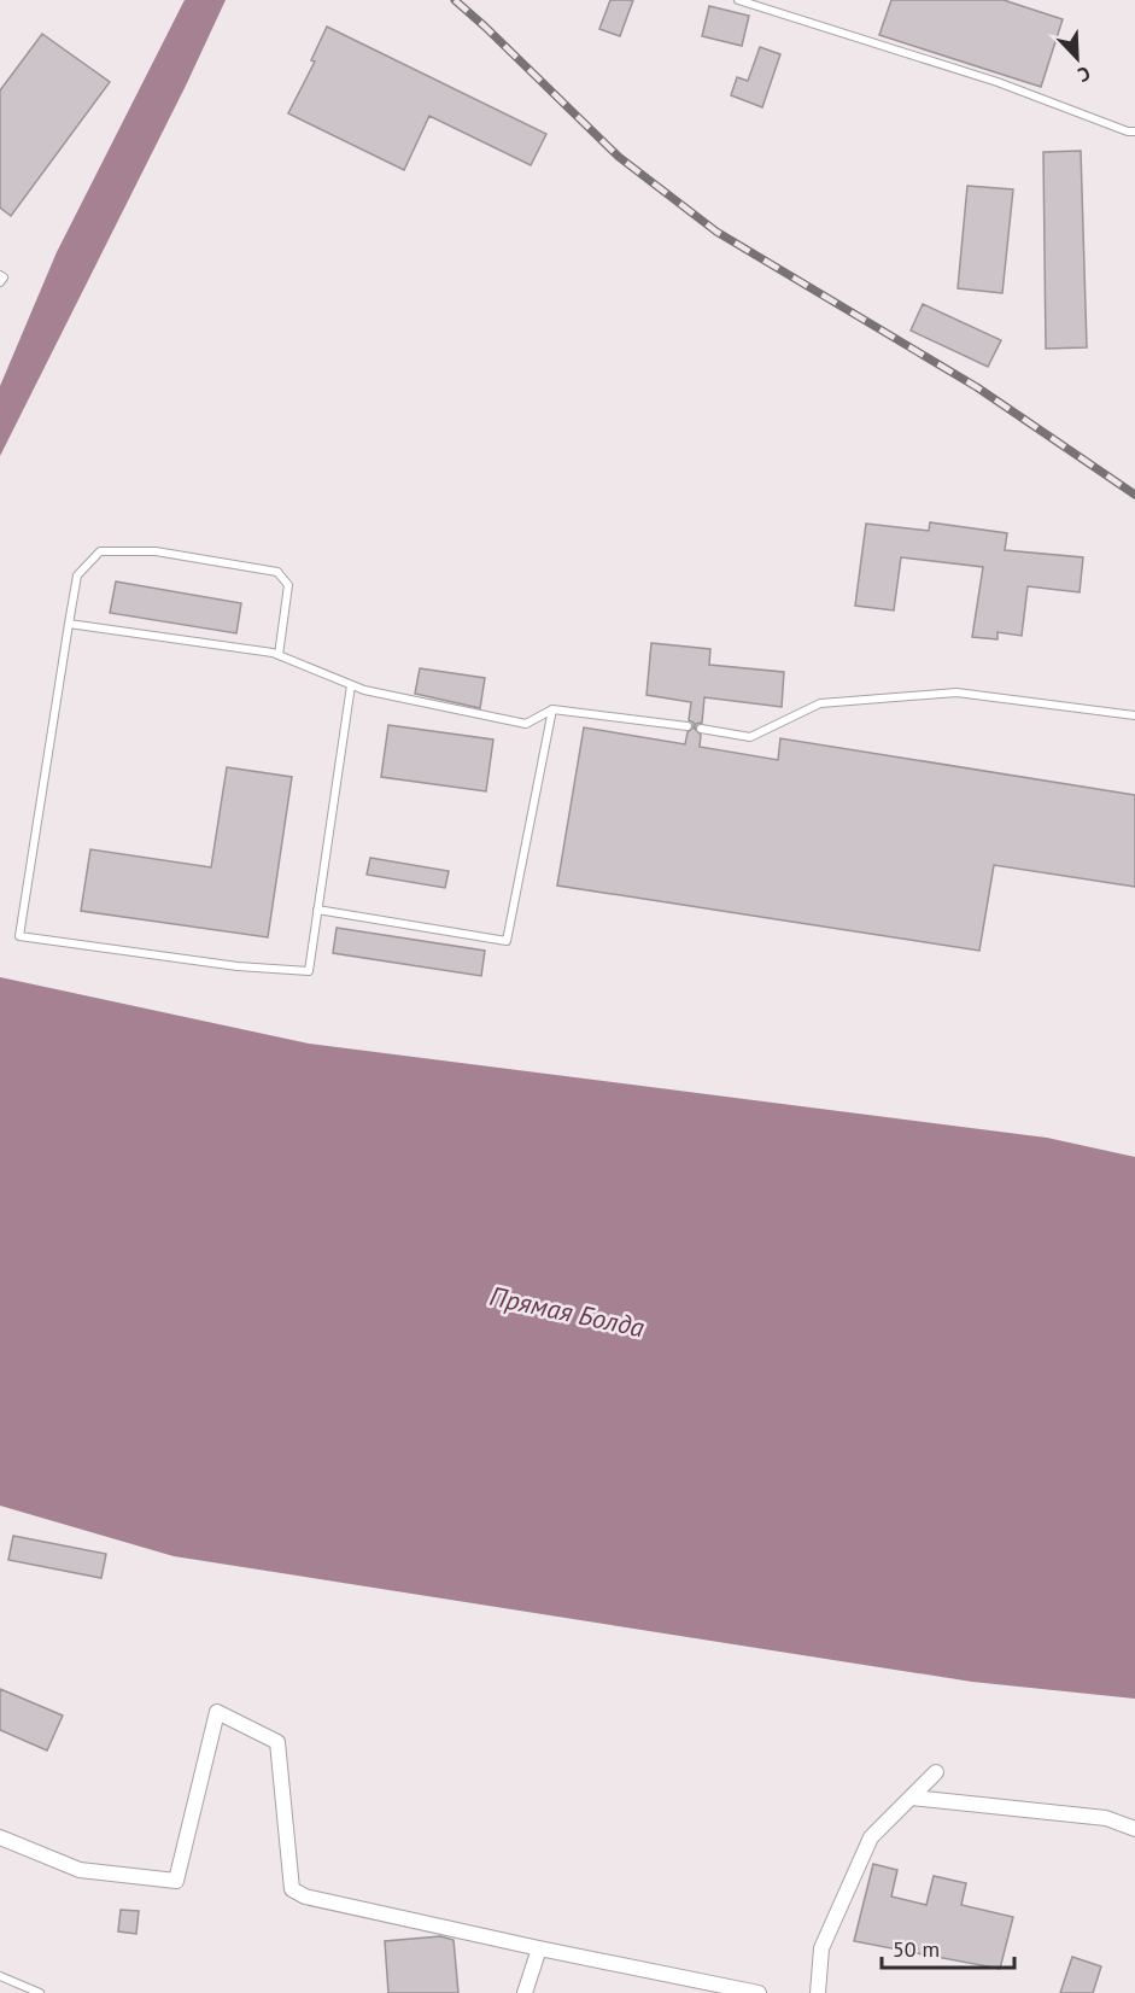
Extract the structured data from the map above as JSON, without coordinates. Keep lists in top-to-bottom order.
{
  "water": ["Прямая Болда"],
  "scale_bar": "50 m",
  "north": "bottom right"
}
